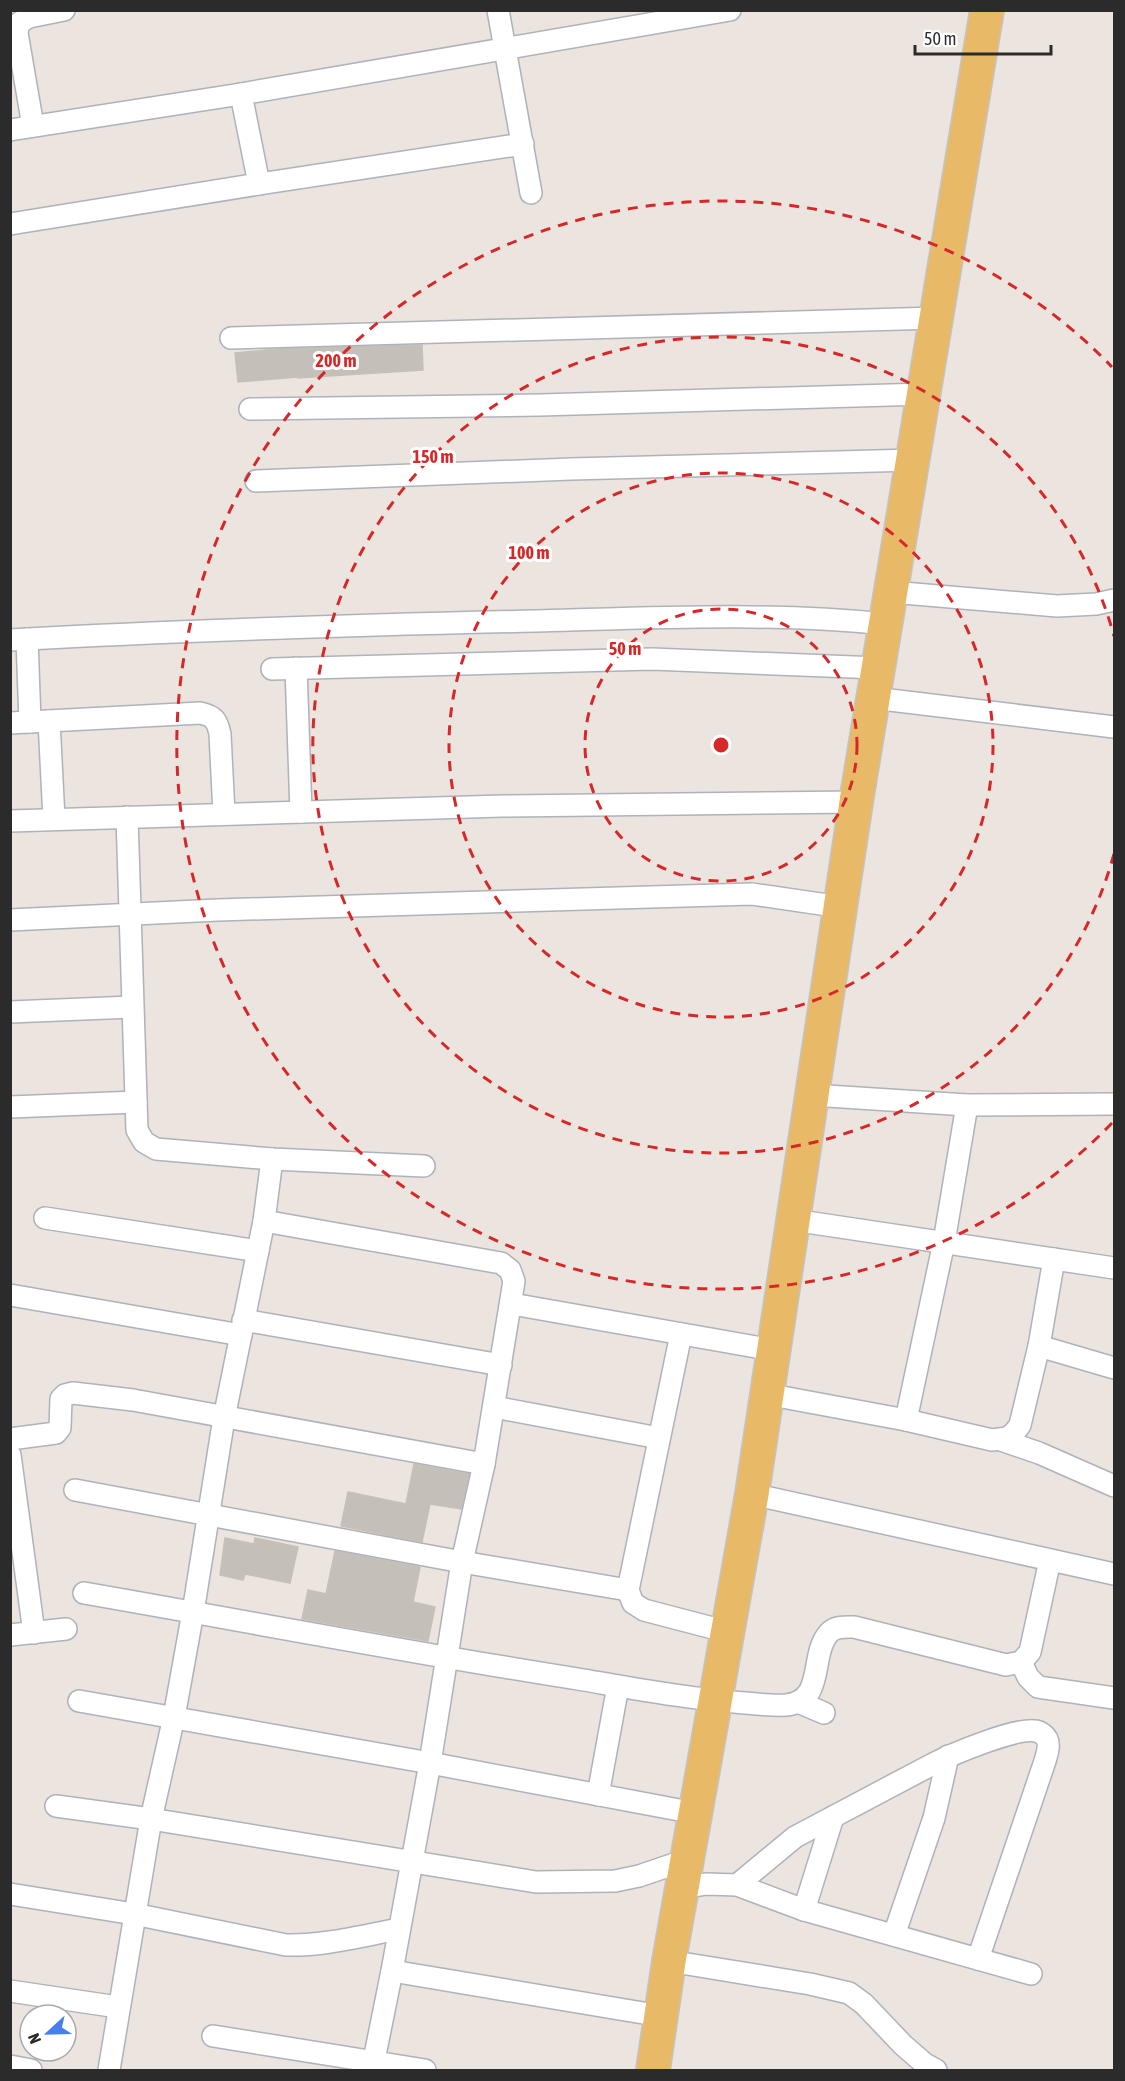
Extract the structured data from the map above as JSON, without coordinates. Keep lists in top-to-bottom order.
{
  "scale_bar": "50 m",
  "north": "left",
  "rings": [
    "200 m",
    "150 m",
    "100 m",
    "50 m"
  ]
}
